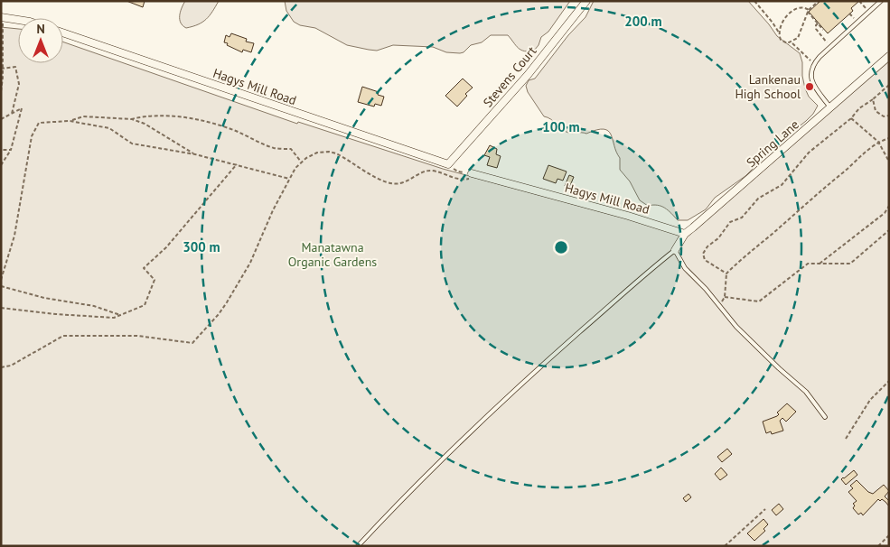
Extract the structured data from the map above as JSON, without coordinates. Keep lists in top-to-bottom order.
{
  "streets": {
    "street": ["Stevens Court", "Hagys Mill Road", "Spring Lane"]
  },
  "crossings": [
    ["Stevens Court", "Hagys Mill Road"],
    ["Hagys Mill Road", "Spring Lane"]
  ],
  "parks": ["Manatawna Organic Gardens"],
  "places": ["Lankenau High School"],
  "north": "top",
  "rings": ["200 m", "100 m", "300 m"]
}
